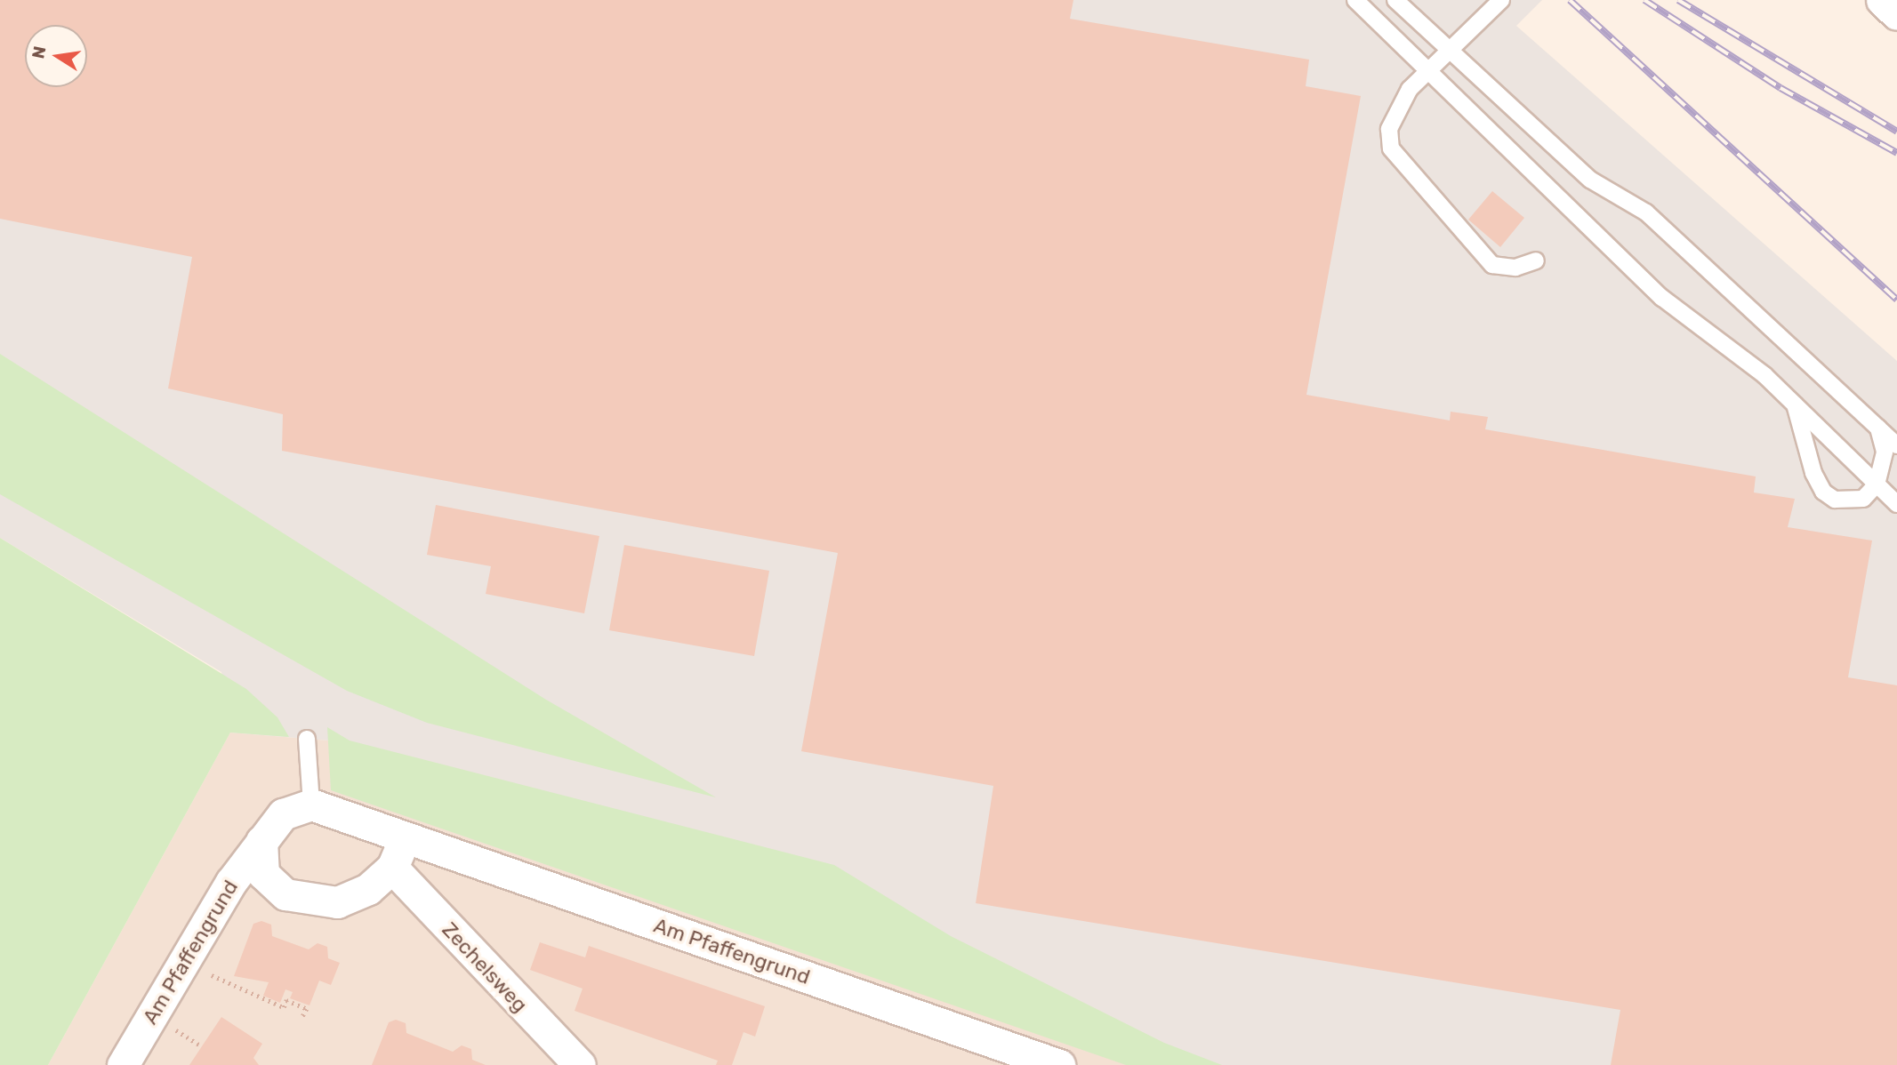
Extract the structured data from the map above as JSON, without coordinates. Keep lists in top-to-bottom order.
{
  "streets": {
    "street": ["Am Pfaffengrund", "Zechelsweg"]
  },
  "crossings": [
    ["Am Pfaffengrund", "Zechelsweg"]
  ],
  "north": "left"
}
